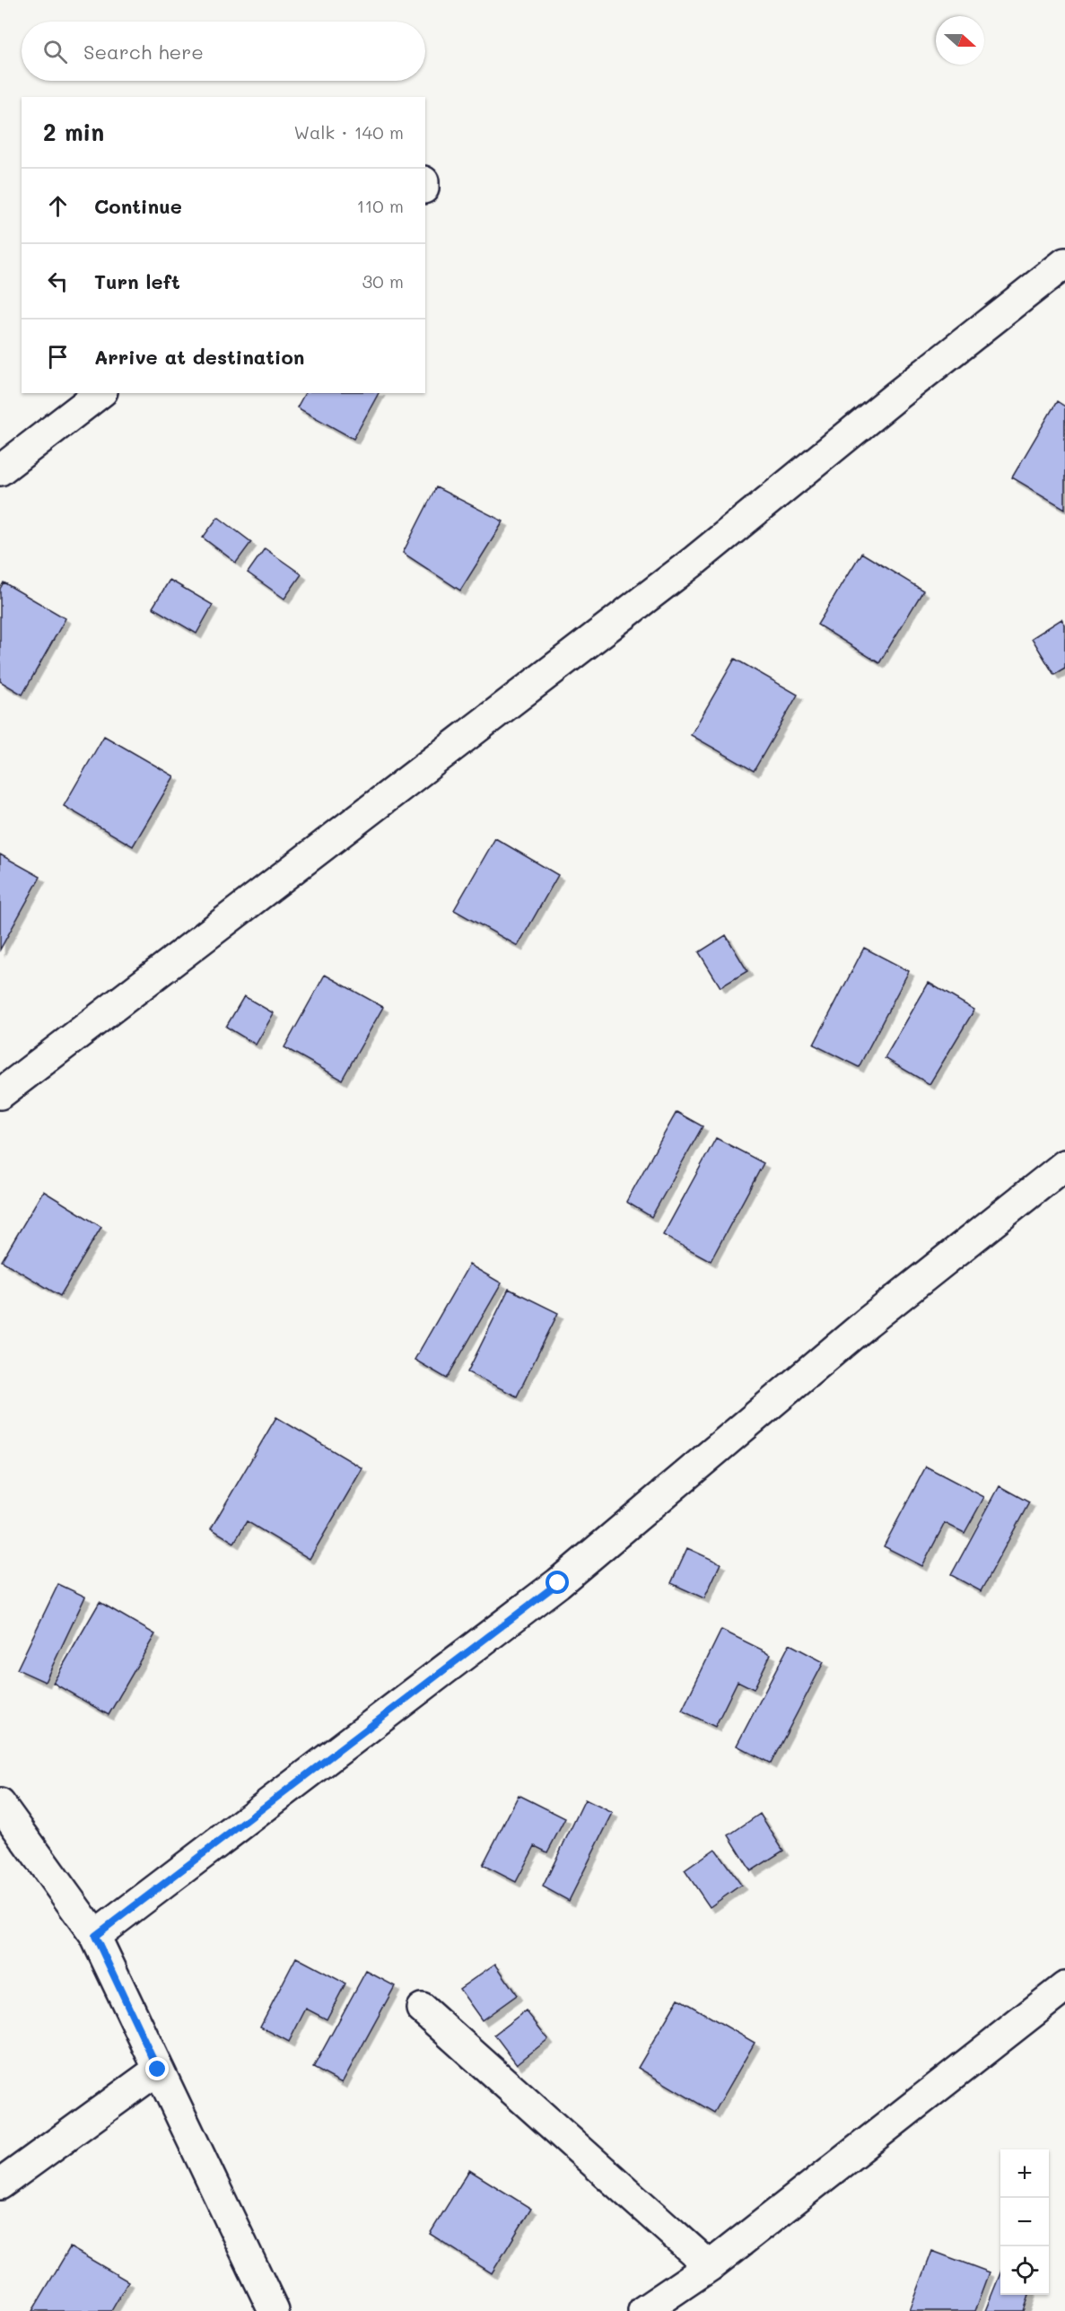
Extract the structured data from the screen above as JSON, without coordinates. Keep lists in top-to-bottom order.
{
  "north": "right",
  "page": {
    "search": "Search here",
    "heading": ["2 min", "Walk · 140 m"],
    "list": [
      ["Continue", "110 m"],
      ["Turn left", "30 m"],
      "Arrive at destination"
    ],
    "map_buttons": ["+", "−"]
  }
}
